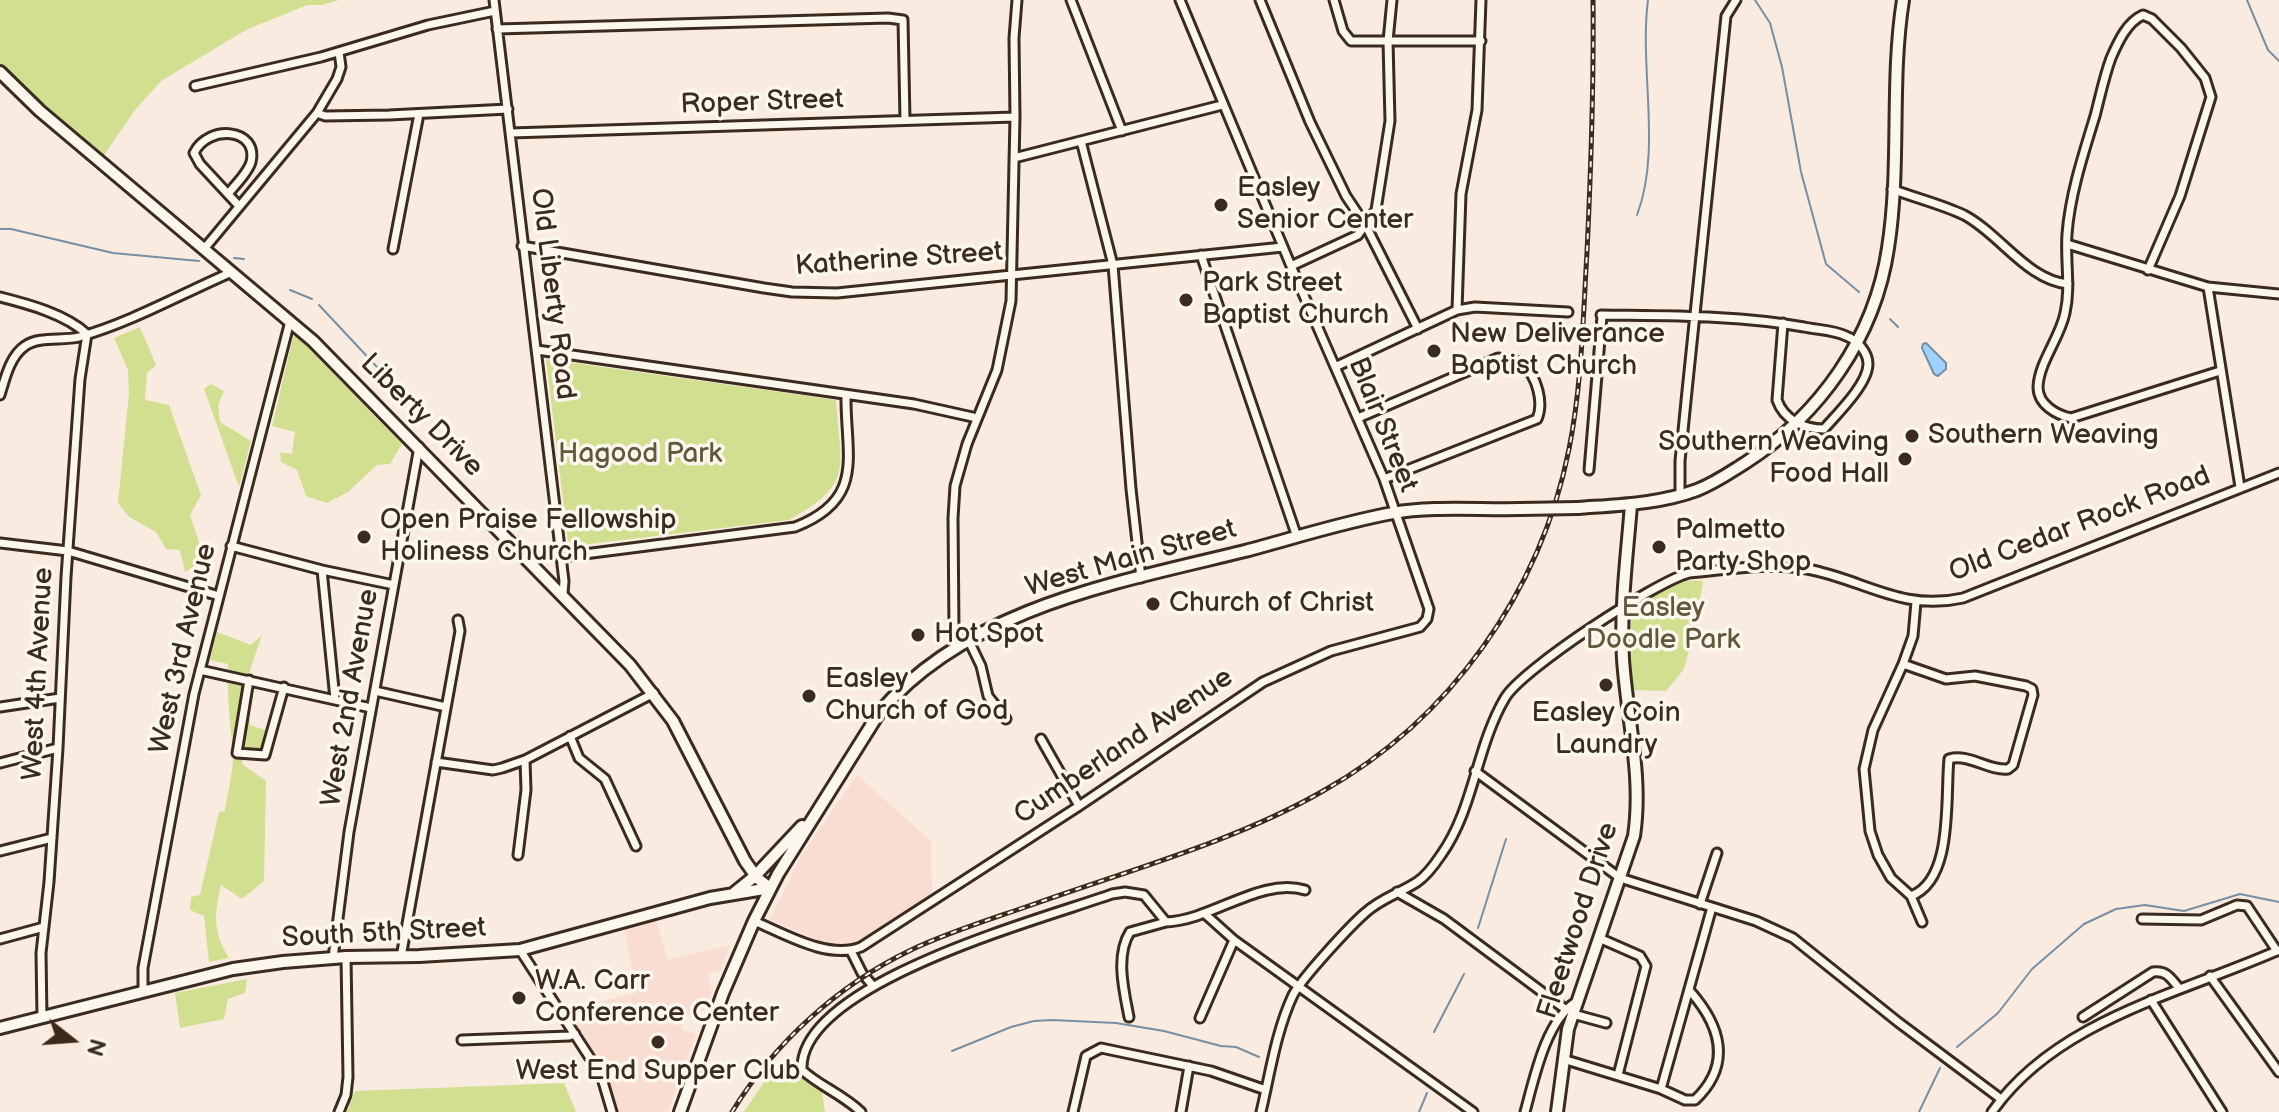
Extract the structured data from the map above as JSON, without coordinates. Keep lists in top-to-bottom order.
{
  "streets": {
    "main road": [
      "Liberty Drive",
      "West Main Street",
      "Fleetwood Drive",
      "South 5th Street"
    ],
    "street": [
      "Roper Street",
      "Katherine Street",
      "Old Liberty Road",
      "Blair Street",
      "Old Cedar Rock Road",
      "West 3rd Avenue",
      "West 4th Avenue",
      "West 2nd Avenue",
      "Cumberland Avenue"
    ]
  },
  "crossings": [
    ["Roper Street", "Old Liberty Road"],
    ["Katherine Street", "Old Liberty Road"],
    ["Katherine Street", "Blair Street"],
    ["Old Liberty Road", "Liberty Drive"],
    ["Liberty Drive", "West Main Street"],
    ["Liberty Drive", "West 3rd Avenue"],
    ["Liberty Drive", "West 2nd Avenue"],
    ["Liberty Drive", "South 5th Street"],
    ["Blair Street", "West Main Street"],
    ["Blair Street", "Cumberland Avenue"],
    ["Old Cedar Rock Road", "Fleetwood Drive"],
    ["West Main Street", "Cumberland Avenue"],
    ["West Main Street", "Fleetwood Drive"],
    ["West Main Street", "South 5th Street"],
    ["West 3rd Avenue", "South 5th Street"],
    ["West 4th Avenue", "South 5th Street"],
    ["West 2nd Avenue", "South 5th Street"]
  ],
  "parks": ["Hagood Park", "Easley Doodle Park"],
  "places": [
    "Easley Senior Center",
    "Park Street Baptist Church",
    "New Deliverance Baptist Church",
    "Southern Weaving",
    "Southern Weaving Food Hall",
    "Open Praise Fellowship Holiness Church",
    "Palmetto Party Shop",
    "Church of Christ",
    "Hot Spot",
    "Easley Coin Laundry",
    "Easley Church of God",
    "W.A. Carr Conference Center",
    "West End Supper Club"
  ],
  "north": "right"
}
